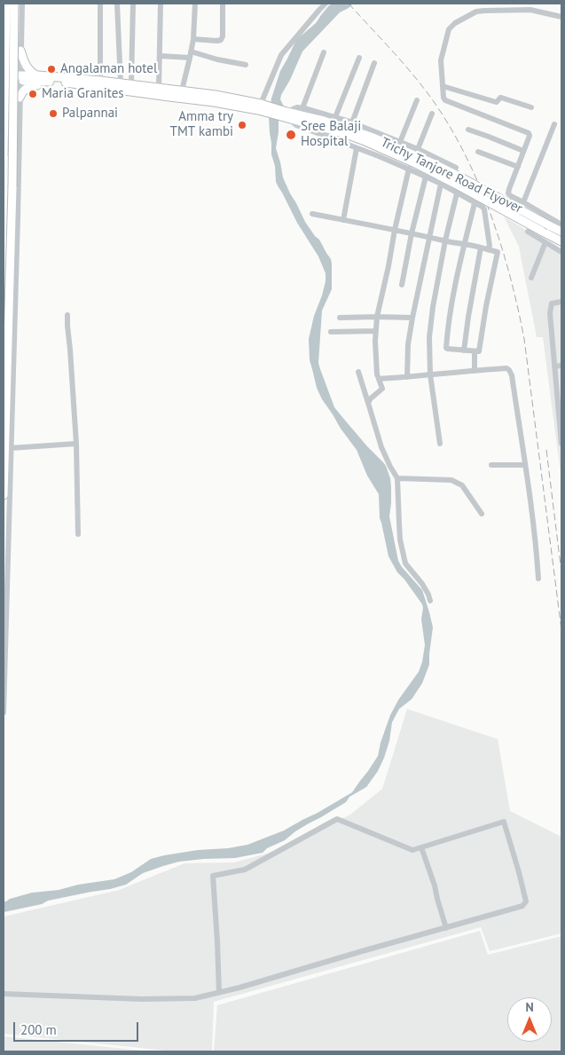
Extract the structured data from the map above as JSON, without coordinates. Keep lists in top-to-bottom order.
{
  "streets": {
    "highway": ["Trichy Tanjore Road Flyover"]
  },
  "places": [
    "Angalaman hotel",
    "Maria Granites",
    "Palpannai",
    "Amma try TMT kambi",
    "Sree Balaji Hospital"
  ],
  "scale_bar": "200 m",
  "north": "top"
}
